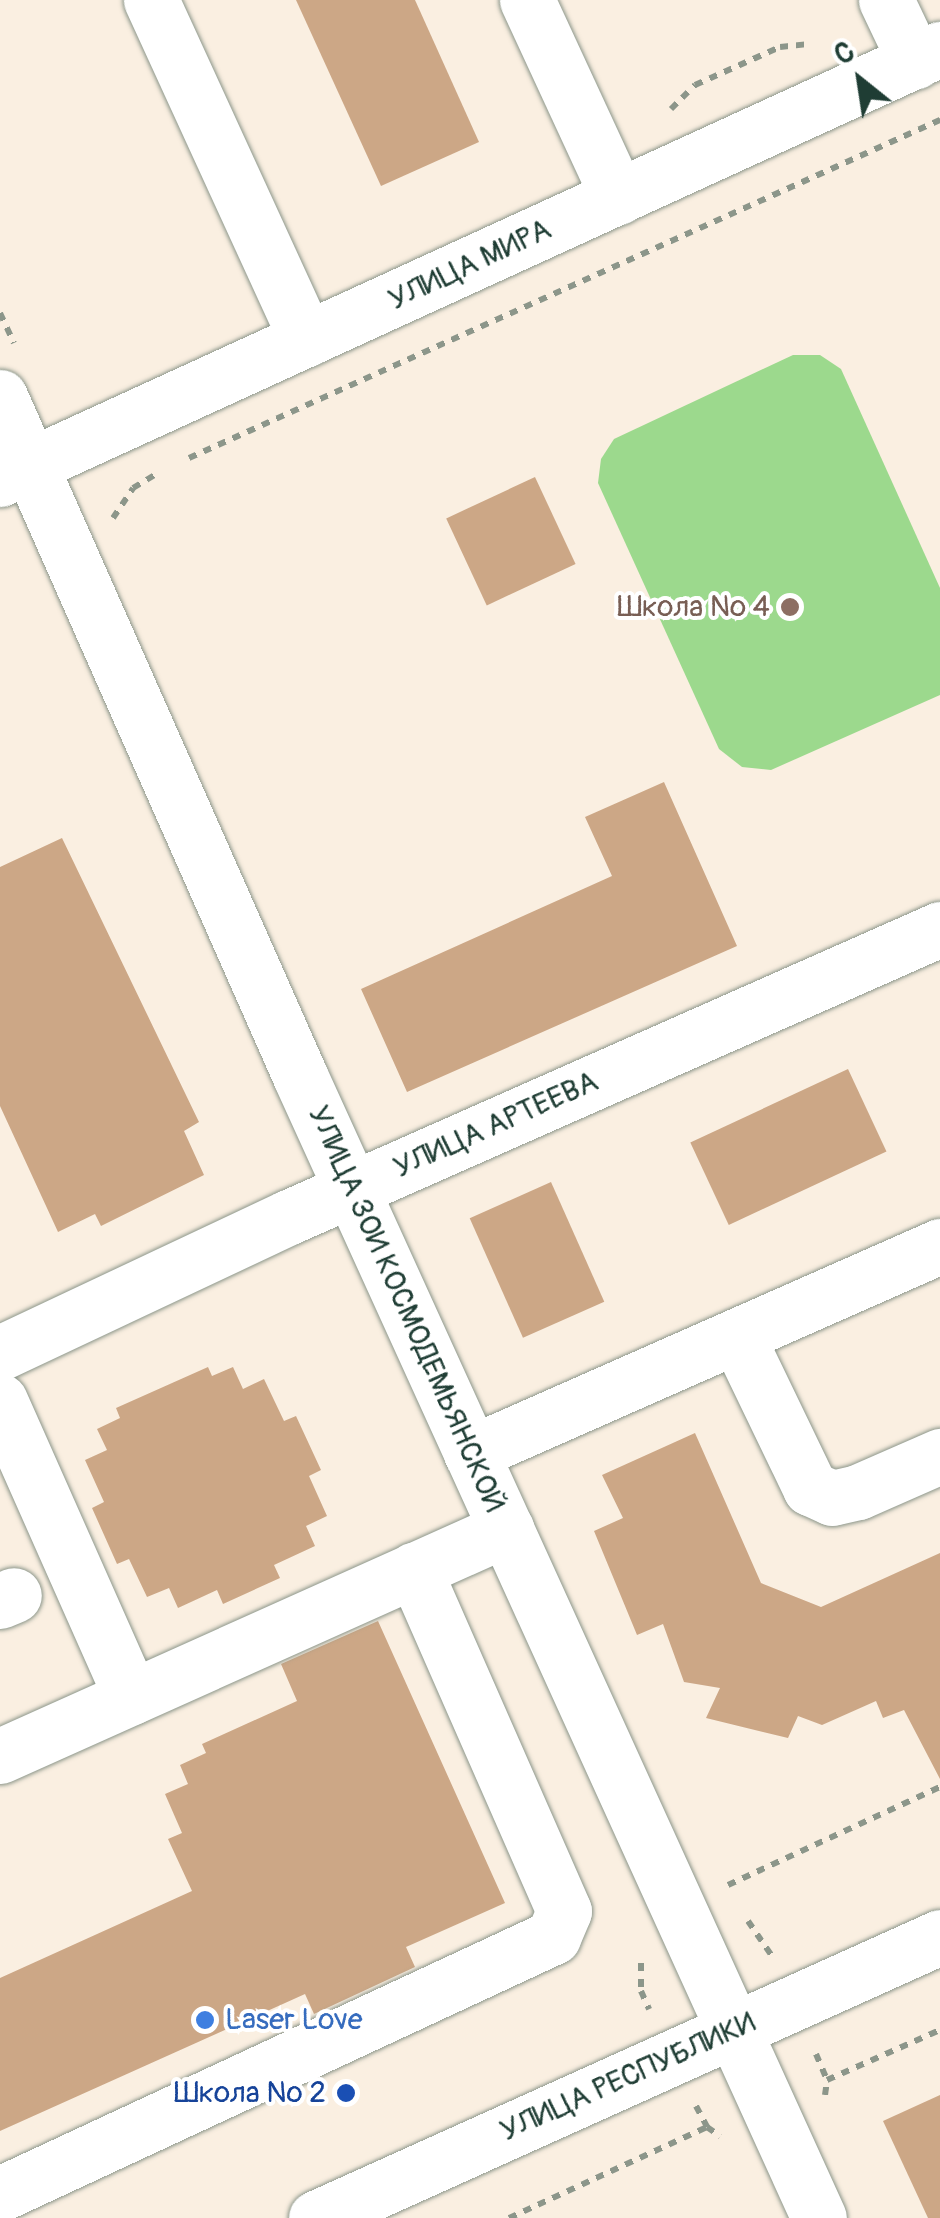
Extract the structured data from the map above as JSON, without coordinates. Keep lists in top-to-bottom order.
{
  "streets": {
    "street": [
      "УЛИЦА МИРА",
      "УЛИЦА АРТЕЕВА",
      "УЛИЦА ЗОИ КОСМОДЕМЬЯНСКОЙ",
      "УЛИЦА РЕСПУБЛИКИ"
    ]
  },
  "crossings": [
    ["УЛИЦА МИРА", "УЛИЦА ЗОИ КОСМОДЕМЬЯНСКОЙ"],
    ["УЛИЦА АРТЕЕВА", "УЛИЦА ЗОИ КОСМОДЕМЬЯНСКОЙ"],
    ["УЛИЦА ЗОИ КОСМОДЕМЬЯНСКОЙ", "УЛИЦА РЕСПУБЛИКИ"]
  ],
  "places": ["Школа № 4", "Laser Love", "Школа № 2"],
  "north": "top left"
}
